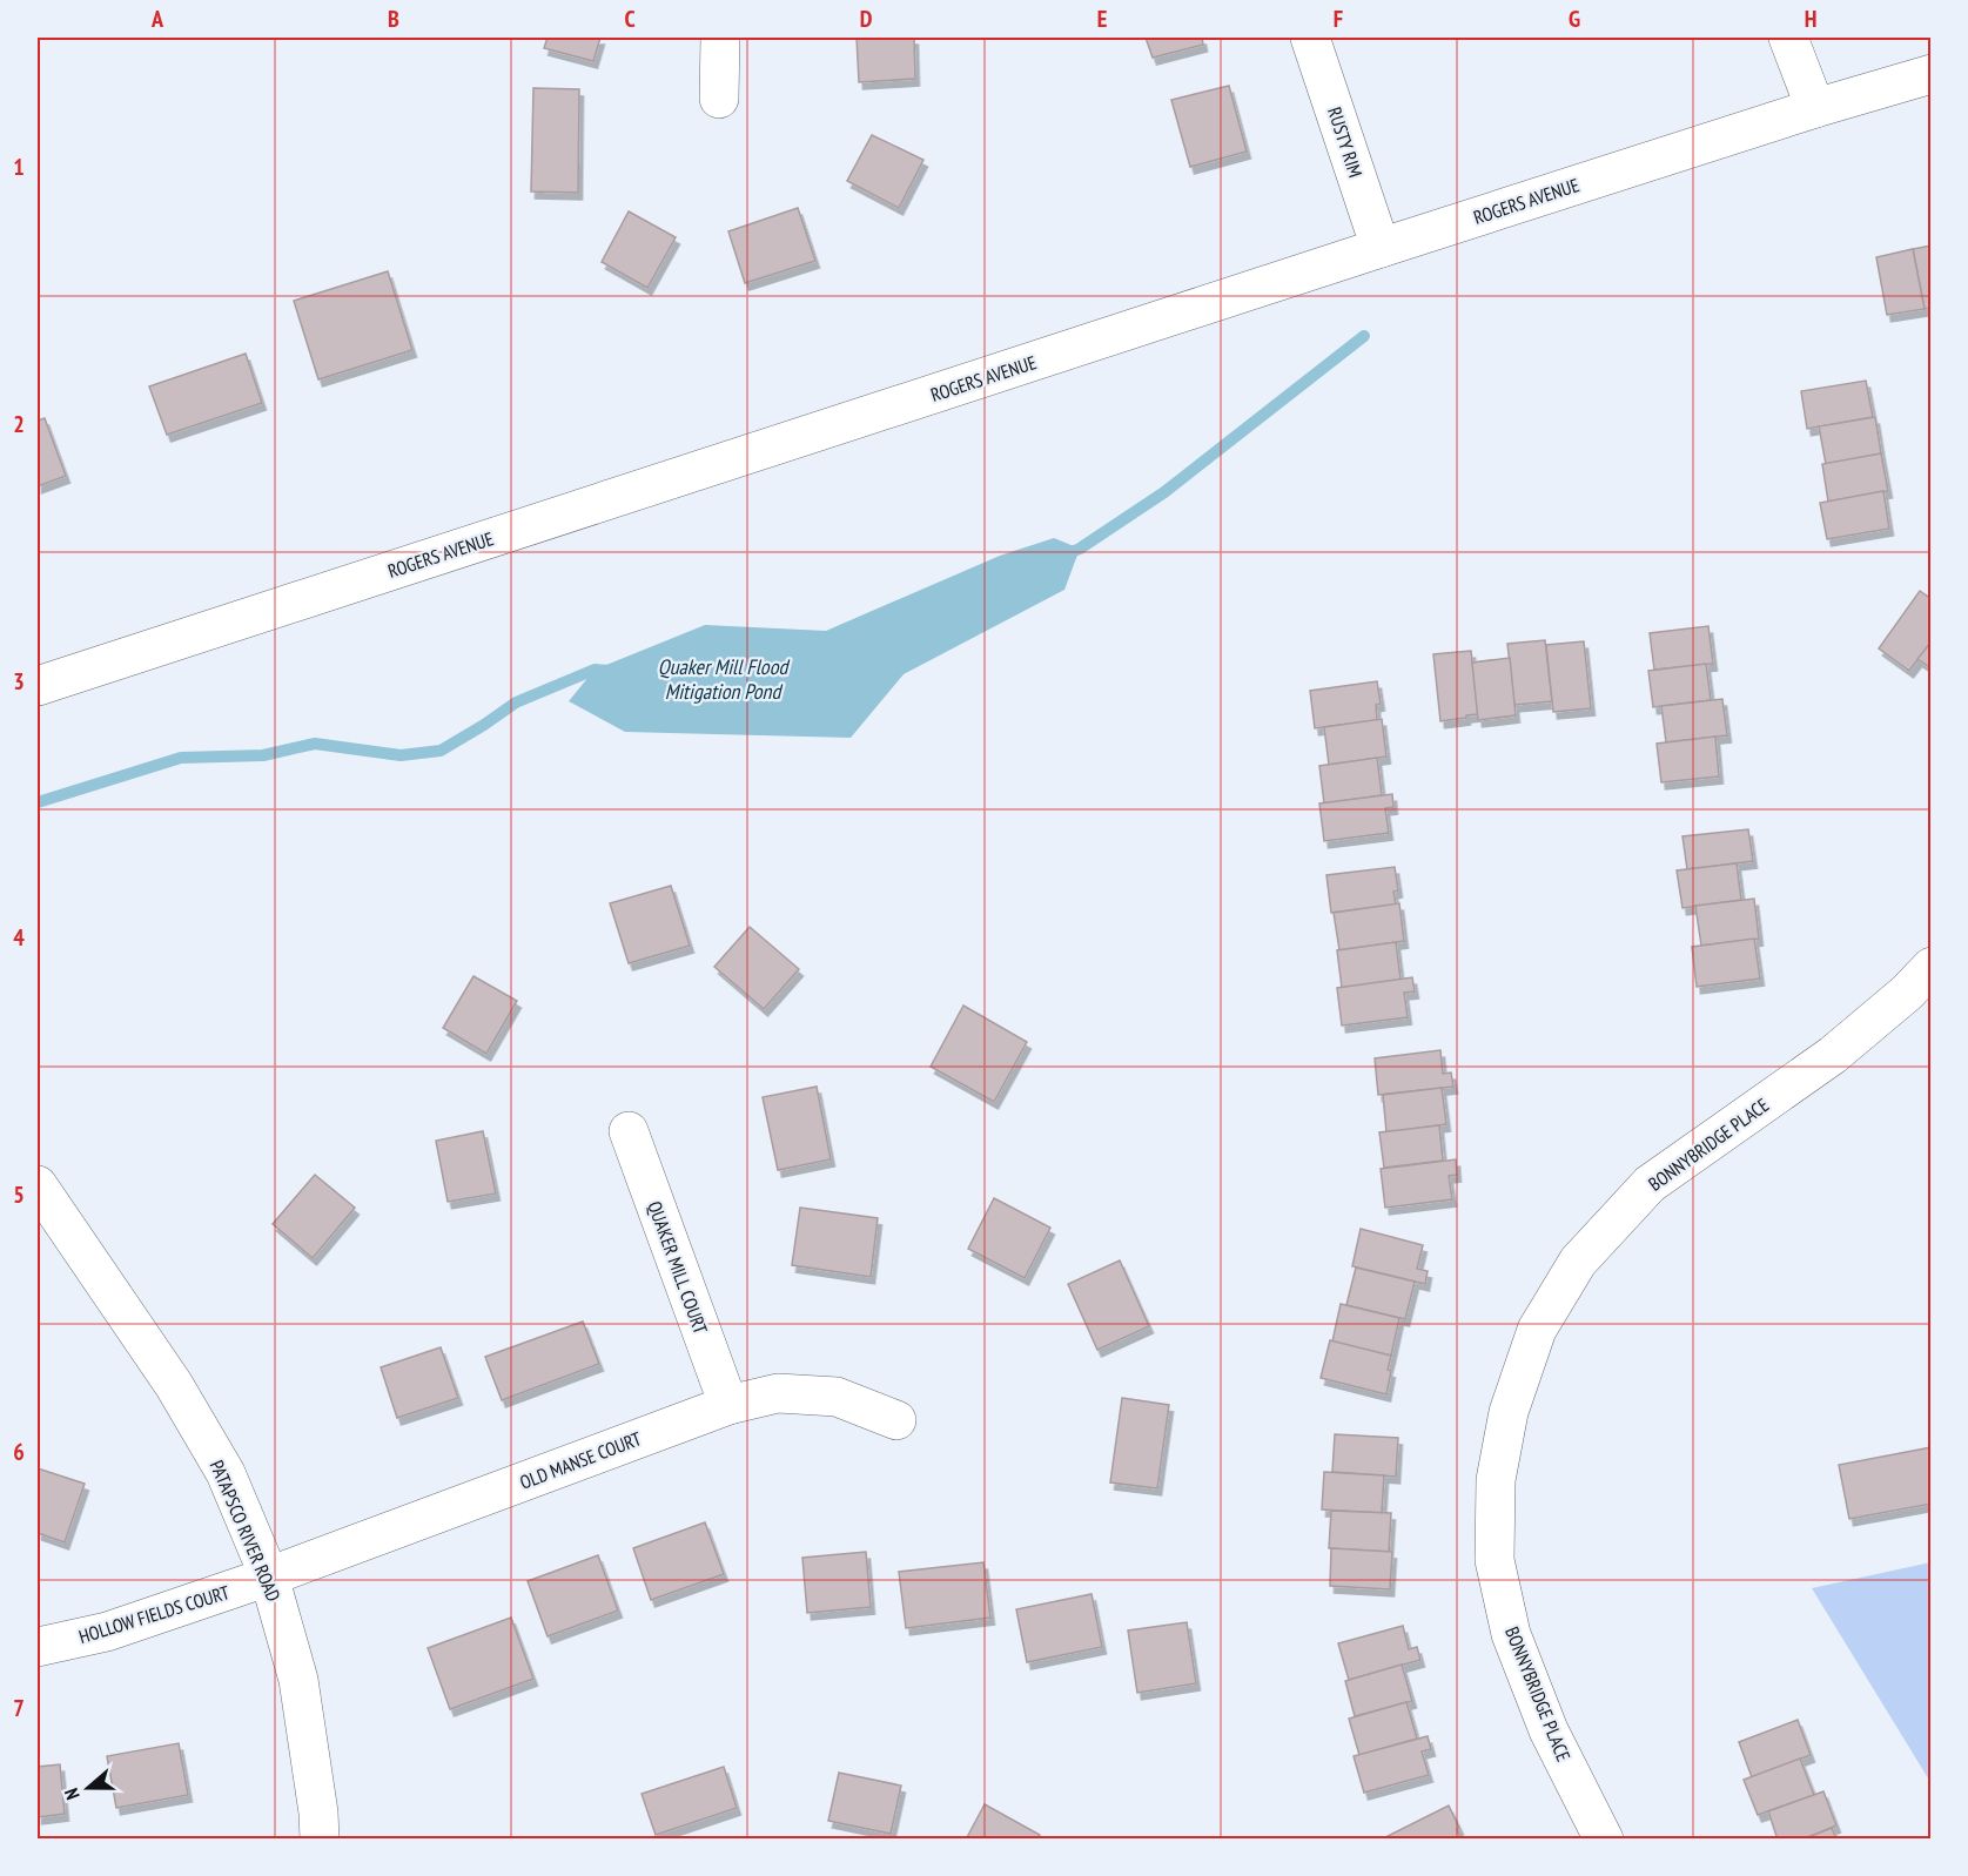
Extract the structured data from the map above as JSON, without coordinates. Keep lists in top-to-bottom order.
{
  "streets": {
    "street": [
      "RUSTY RIM",
      "ROGERS AVENUE",
      "BONNYBRIDGE PLACE",
      "QUAKER MILL COURT",
      "OLD MANSE COURT",
      "PATAPSCO RIVER ROAD",
      "HOLLOW FIELDS COURT"
    ]
  },
  "crossings": [
    ["RUSTY RIM", "ROGERS AVENUE"],
    ["QUAKER MILL COURT", "OLD MANSE COURT"],
    ["OLD MANSE COURT", "PATAPSCO RIVER ROAD"],
    ["OLD MANSE COURT", "HOLLOW FIELDS COURT"],
    ["PATAPSCO RIVER ROAD", "HOLLOW FIELDS COURT"]
  ],
  "water": ["Quaker Mill Flood Mitigation Pond"],
  "north": "left",
  "grid": {
    "columns": [
      "A",
      "B",
      "C",
      "D",
      "E",
      "F",
      "G",
      "H"
    ],
    "rows": [
      "1",
      "2",
      "3",
      "4",
      "5",
      "6",
      "7"
    ]
  }
}
